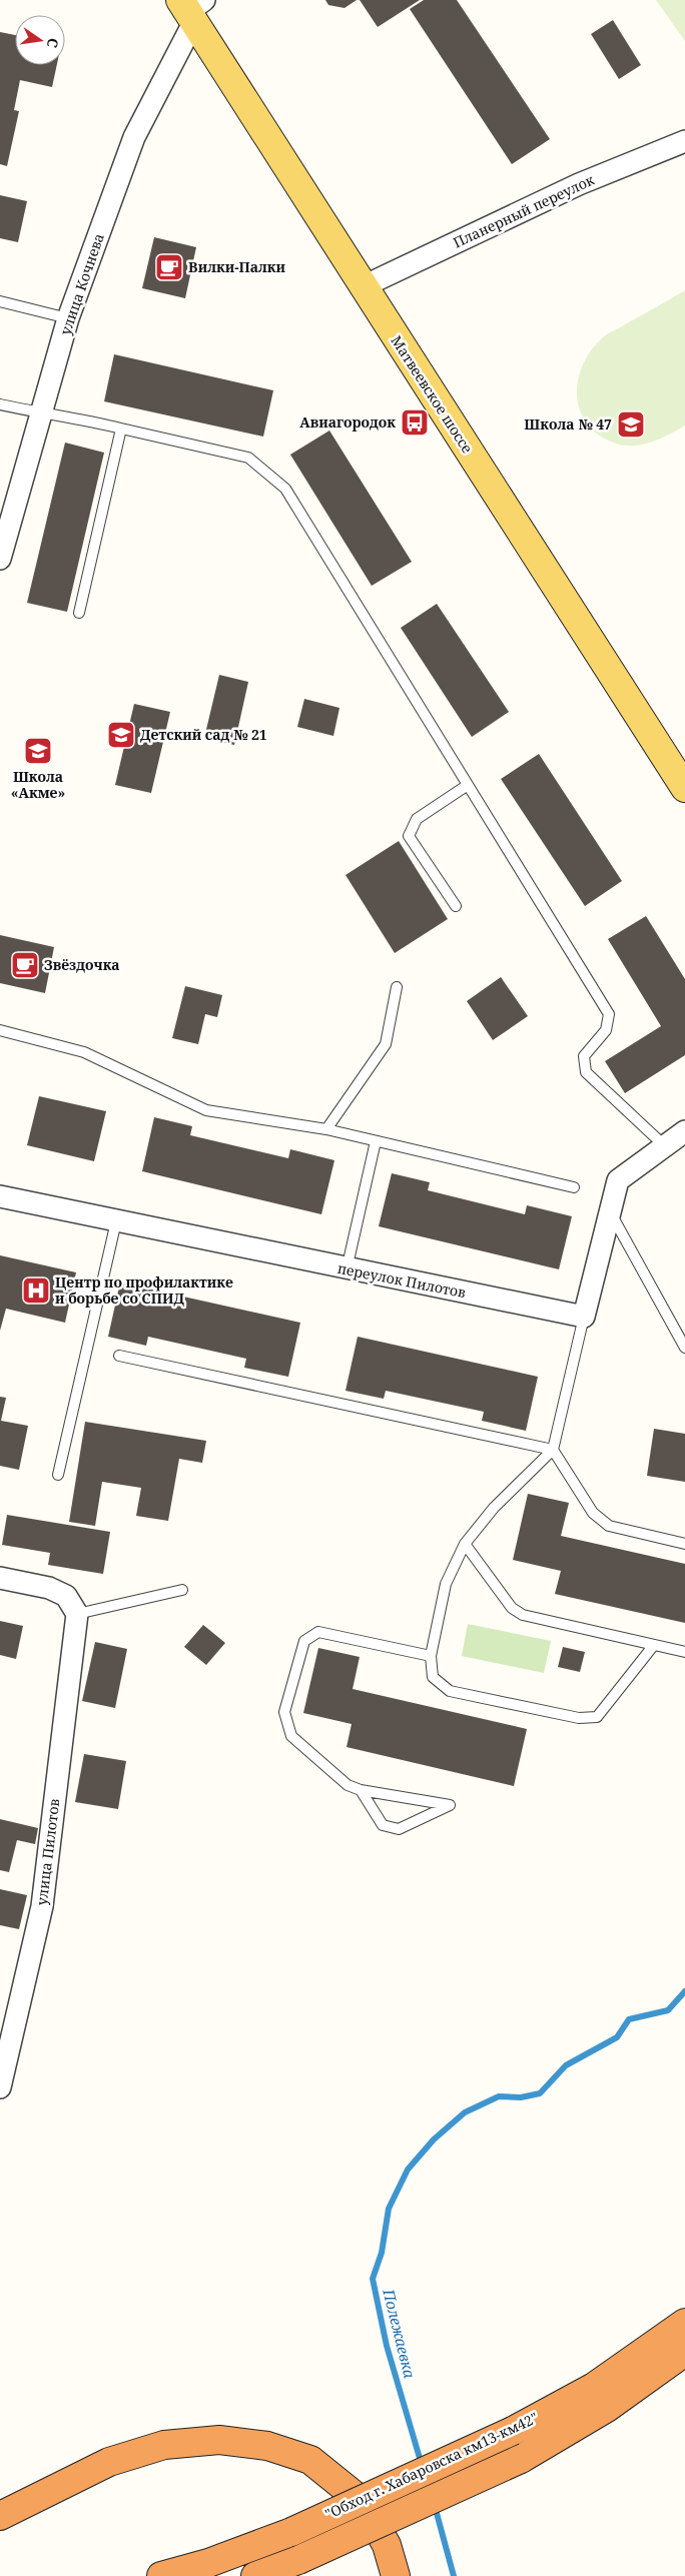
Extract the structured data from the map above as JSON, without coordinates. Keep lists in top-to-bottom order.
{
  "streets": {
    "highway": ["\"Обход г. Хабаровска км13-км42\""],
    "main road": ["Матвеевское шоссе"],
    "street": [
      "Планерный переулок",
      "улица Кочнева",
      "переулок Пилотов",
      "улица Пилотов"
    ]
  },
  "crossings": [
    ["Планерный переулок", "Матвеевское шоссе"],
    ["улица Кочнева", "Матвеевское шоссе"]
  ],
  "water": ["Полежаевка"],
  "places": {
    "cafe": ["Вилки-Палки", "Звёздочка"],
    "bus stop": ["Авиагородок"],
    "school or university": ["Школа № 47", "Детский сад № 21", "Школа «Акме»"],
    "hospital": ["Центр по профилактике и борьбе со СПИД"]
  },
  "north": "right"
}
